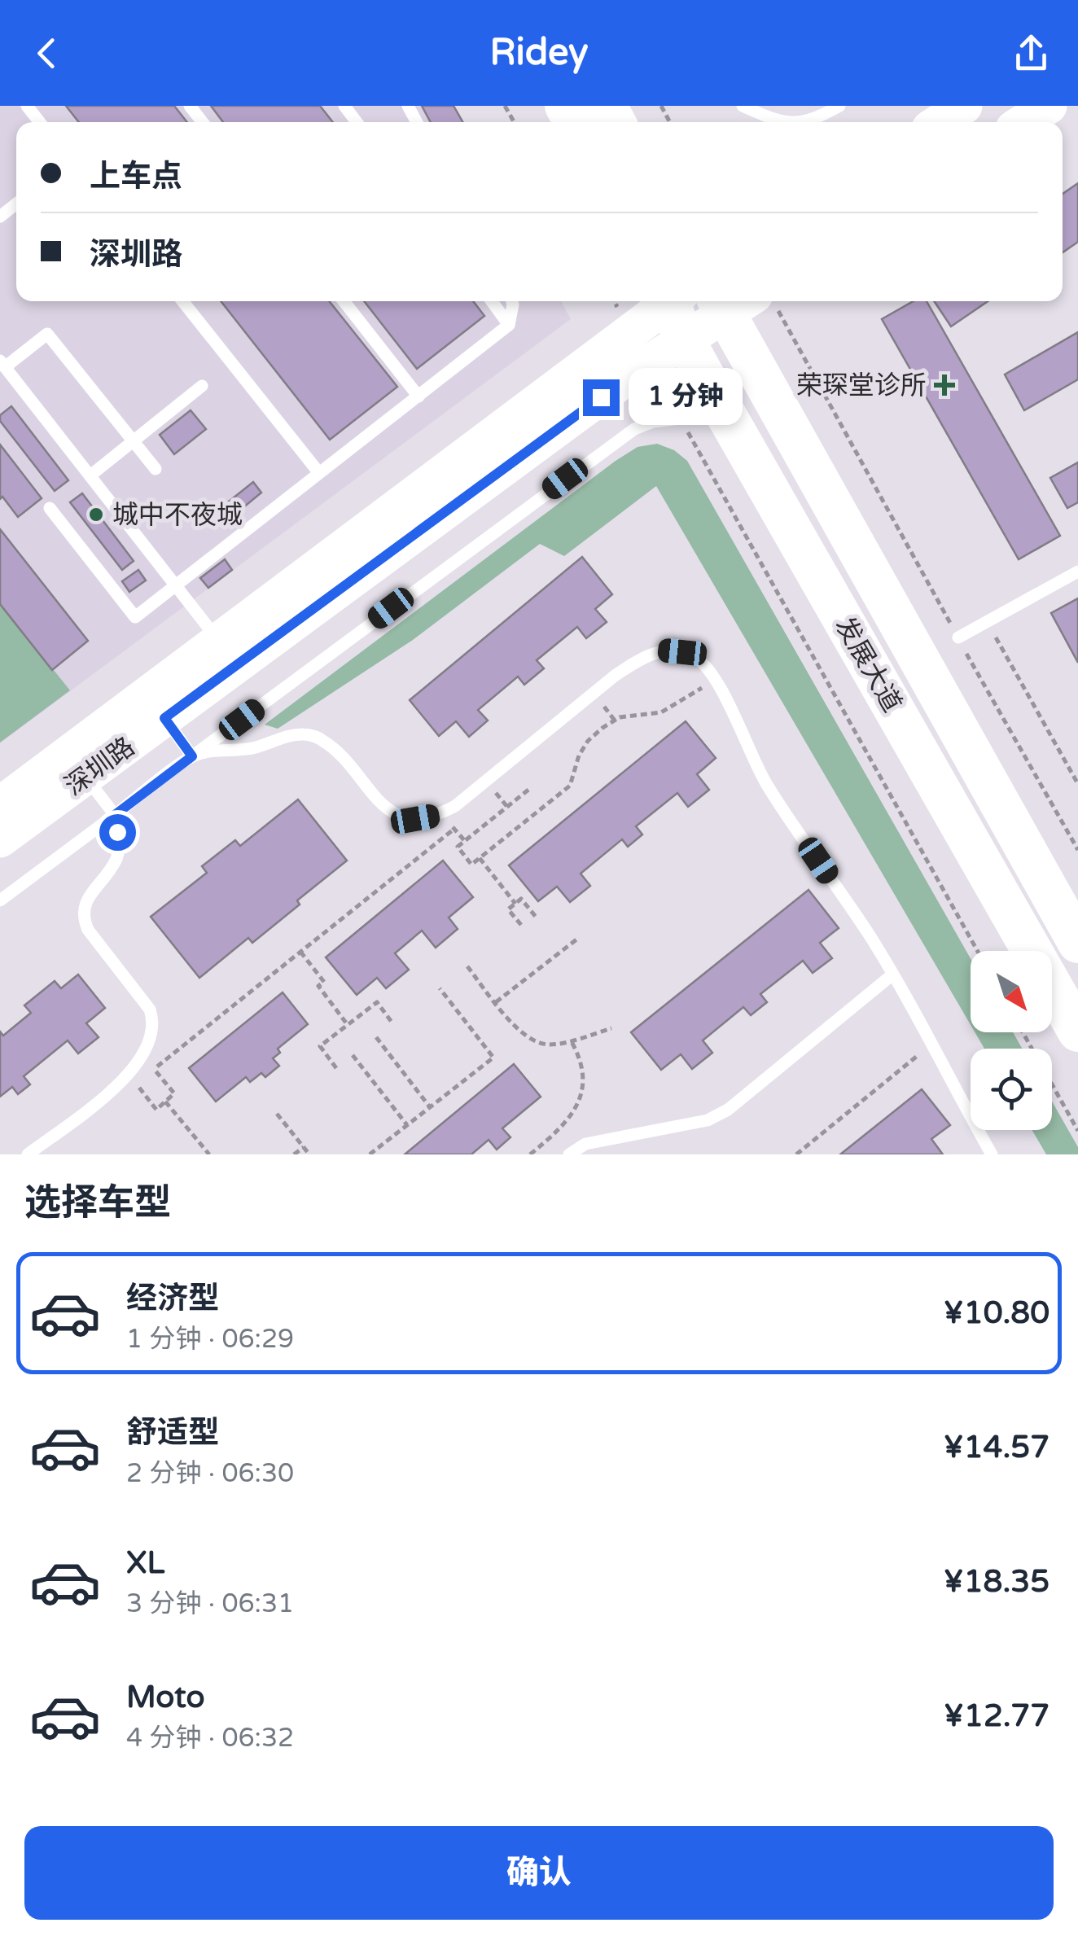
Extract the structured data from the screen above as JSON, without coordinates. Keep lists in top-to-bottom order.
{
  "streets": {
    "main road": ["发展大道"],
    "street": ["深圳路"]
  },
  "crossings": [
    ["发展大道", "深圳路"]
  ],
  "places": {
    "health": ["荣琛堂诊所"],
    "other": ["城中不夜城"]
  },
  "north": "bottom right",
  "page": {
    "header": "Ridey",
    "banner": ["上车点", "深圳路"],
    "bubble": "1 分钟",
    "heading": "选择车型",
    "list": [
      {
        "name": "经济型",
        "note": "1 分钟 · 06:29",
        "value": "¥10.80"
      },
      {
        "name": "舒适型",
        "note": "2 分钟 · 06:30",
        "value": "¥14.57"
      },
      {
        "name": "XL",
        "note": "3 分钟 · 06:31",
        "value": "¥18.35"
      },
      {
        "name": "Moto",
        "note": "4 分钟 · 06:32",
        "value": "¥12.77"
      }
    ],
    "buttons": "确认"
  }
}
